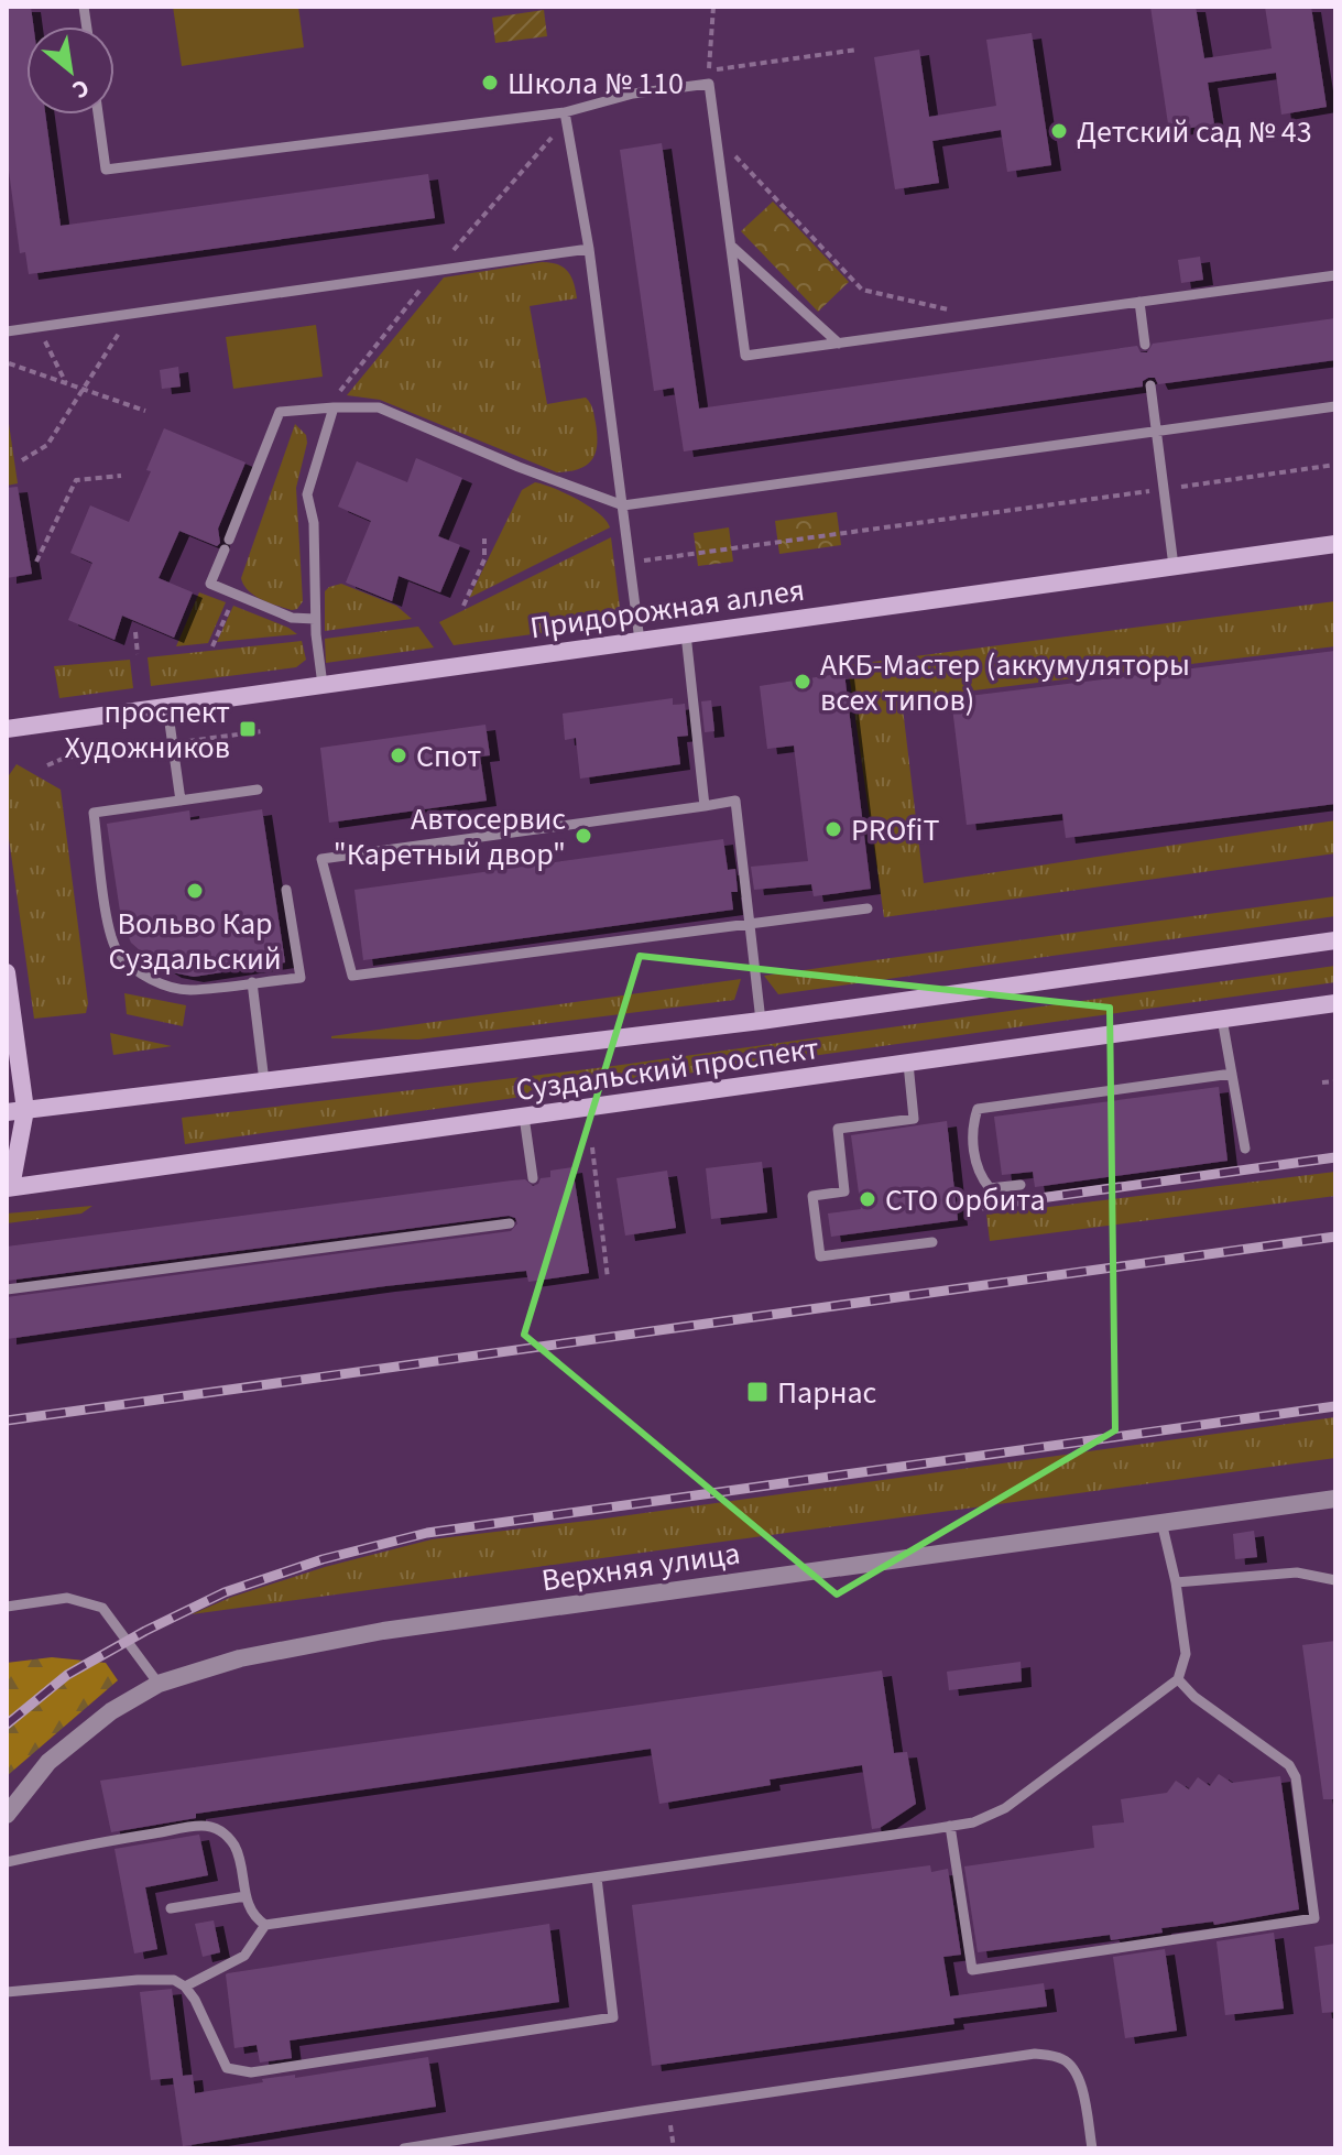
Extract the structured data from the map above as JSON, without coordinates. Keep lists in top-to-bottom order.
{
  "streets": {
    "main road": ["Придорожная аллея", "Суздальский проспект"],
    "street": ["Верхняя улица"]
  },
  "places": {
    "other": [
      "Школа № 110",
      "Детский сад № 43",
      "АКБ-Мастер (аккумуляторы всех типов)",
      "Спот",
      "PROfiT",
      "Автосервис \"Каретный двор\"",
      "Вольво Кар Суздальский",
      "СТО Орбита"
    ],
    "transit": ["проспект Художников", "Парнас"]
  },
  "north": "bottom right"
}
